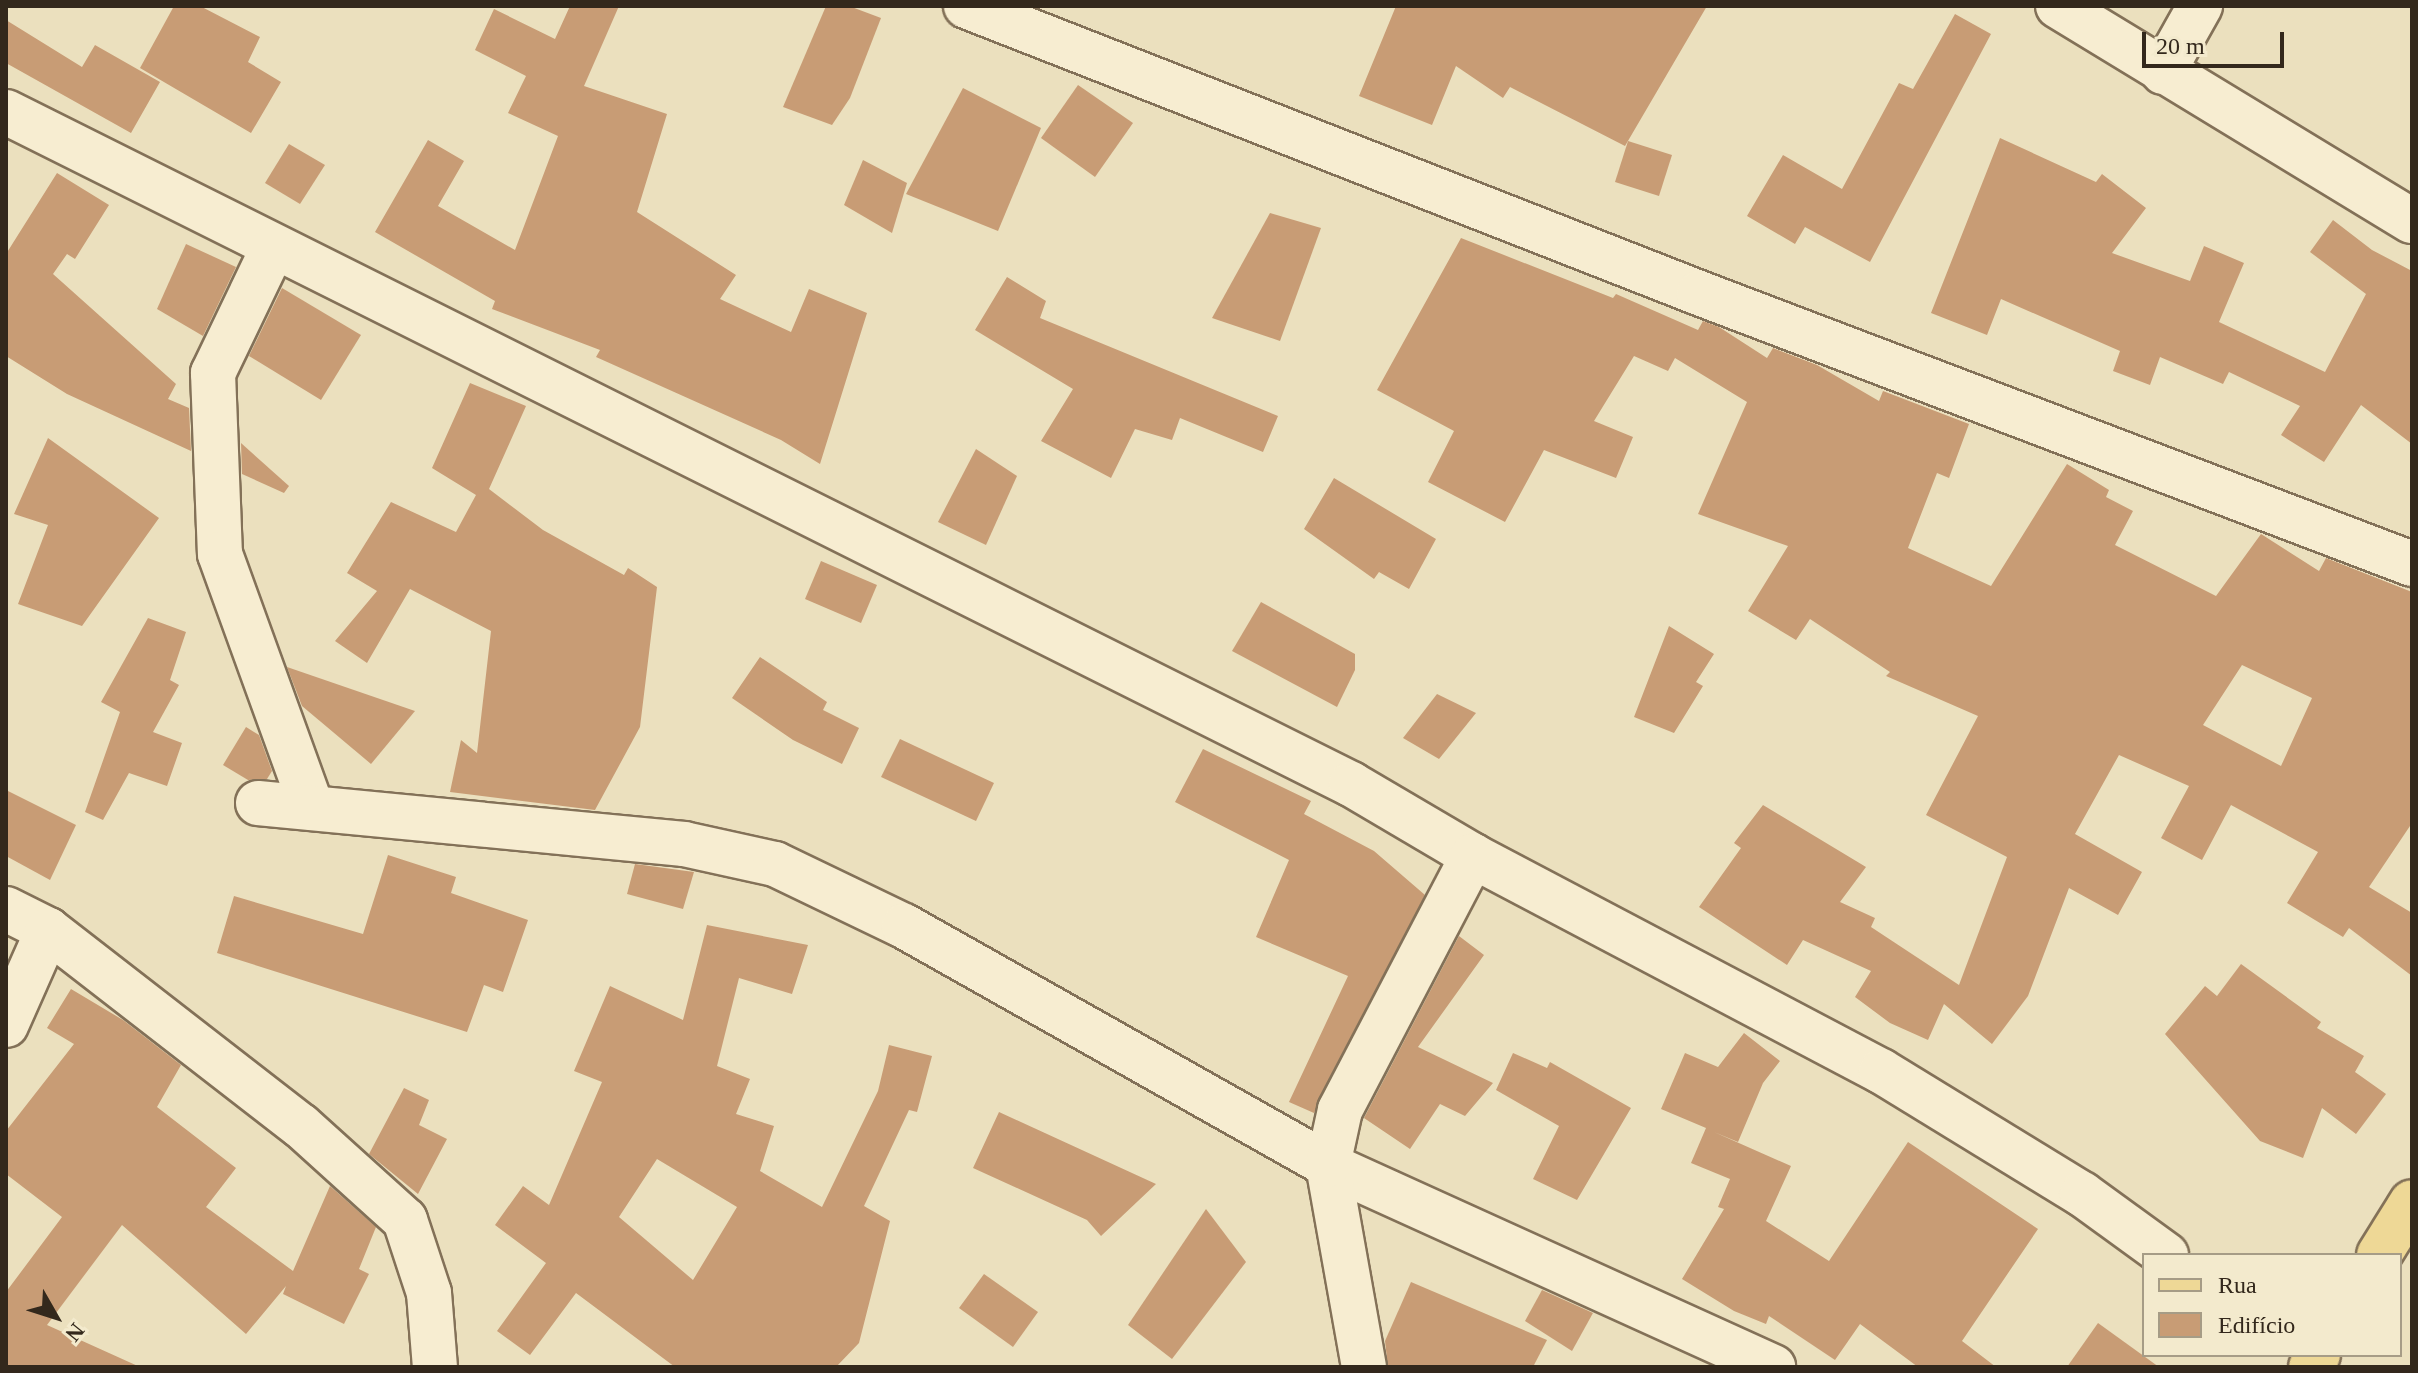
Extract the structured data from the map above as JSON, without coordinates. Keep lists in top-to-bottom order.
{
  "legend": ["Rua", "Edifício"],
  "scale_bar": "20 m",
  "north": "bottom right"
}
